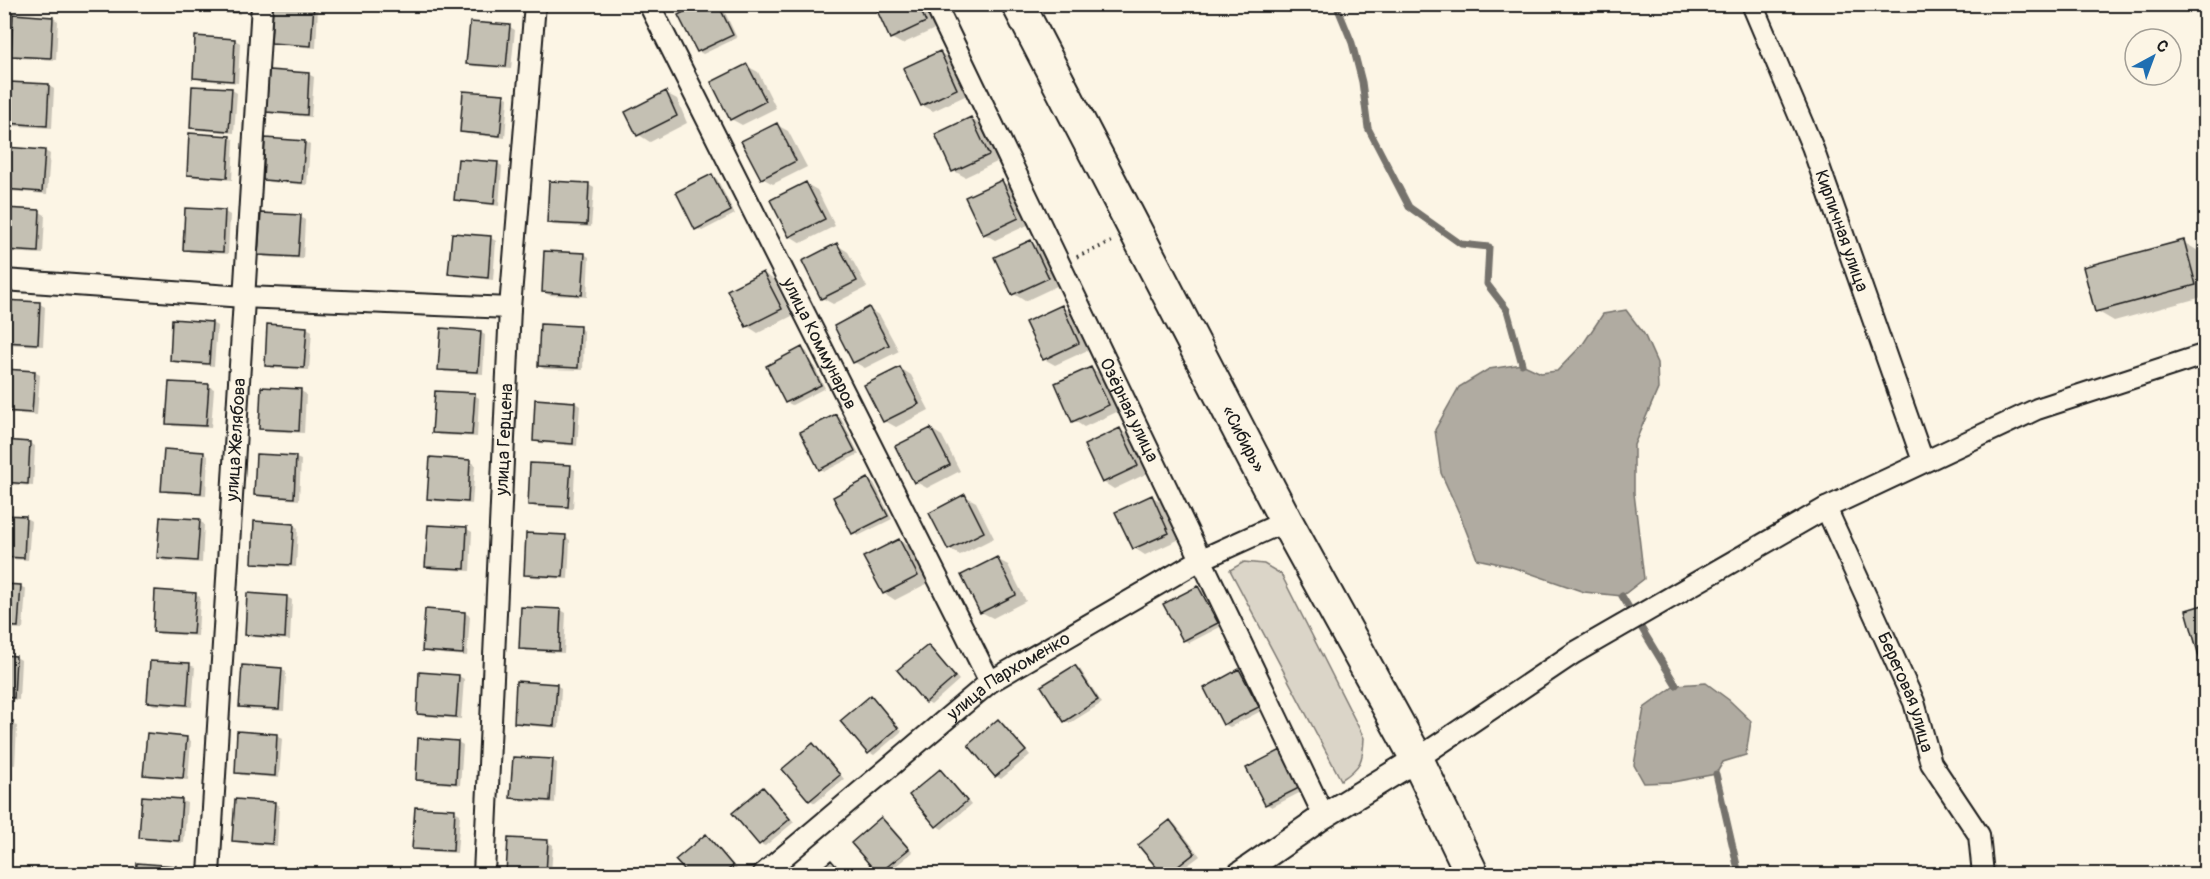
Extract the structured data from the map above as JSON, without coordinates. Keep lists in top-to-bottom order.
{
  "streets": {
    "main road": ["«Сибирь»"],
    "street": [
      "Кирпичная улица",
      "улица Коммунаров",
      "Озёрная улица",
      "улица Желябова",
      "улица Герцена",
      "улица Пархоменко",
      "Береговая улица"
    ]
  },
  "crossings": [
    ["улица Коммунаров", "улица Пархоменко"],
    ["Озёрная улица", "улица Пархоменко"],
    ["«Сибирь»", "улица Пархоменко"]
  ],
  "north": "top right"
}
